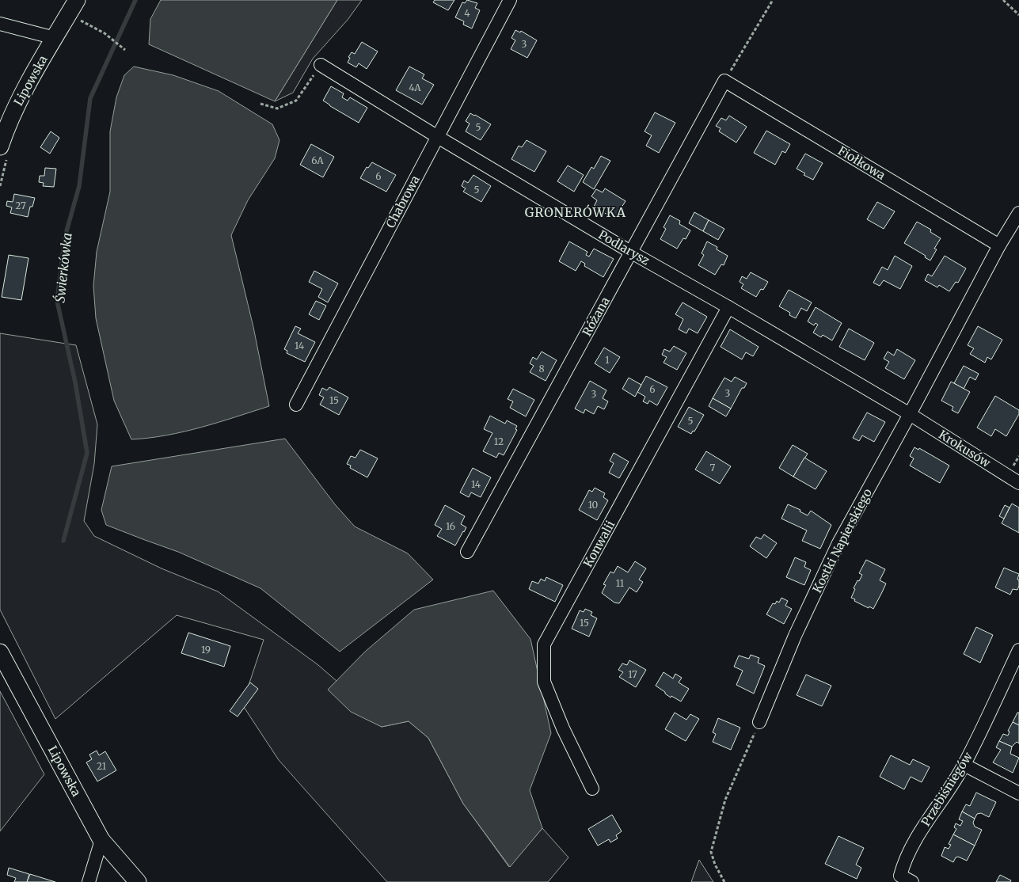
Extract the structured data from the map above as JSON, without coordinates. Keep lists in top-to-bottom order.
{
  "streets": {
    "street": [
      "Lipowska",
      "Fiołkowa",
      "Chabrowa",
      "Podlarysz",
      "Różana",
      "Krokusów",
      "Kostki Napierskiego",
      "Konwalii",
      "Przebiśniegów"
    ]
  },
  "crossings": [
    ["Fiołkowa", "Różana"],
    ["Fiołkowa", "Kostki Napierskiego"],
    ["Chabrowa", "Podlarysz"],
    ["Podlarysz", "Różana"],
    ["Podlarysz", "Krokusów"],
    ["Podlarysz", "Kostki Napierskiego"],
    ["Podlarysz", "Konwalii"],
    ["Krokusów", "Kostki Napierskiego"]
  ],
  "districts": ["GRONERÓWKA"],
  "water": ["Świerkówka"],
  "house_numbers": [
    "4",
    "3",
    "4A",
    "5",
    "6A",
    "6",
    "5",
    "27",
    "14",
    "1",
    "8",
    "6",
    "3",
    "3",
    "15",
    "5",
    "12",
    "7",
    "14",
    "10",
    "16",
    "11",
    "15",
    "19",
    "17",
    "21"
  ]
}
